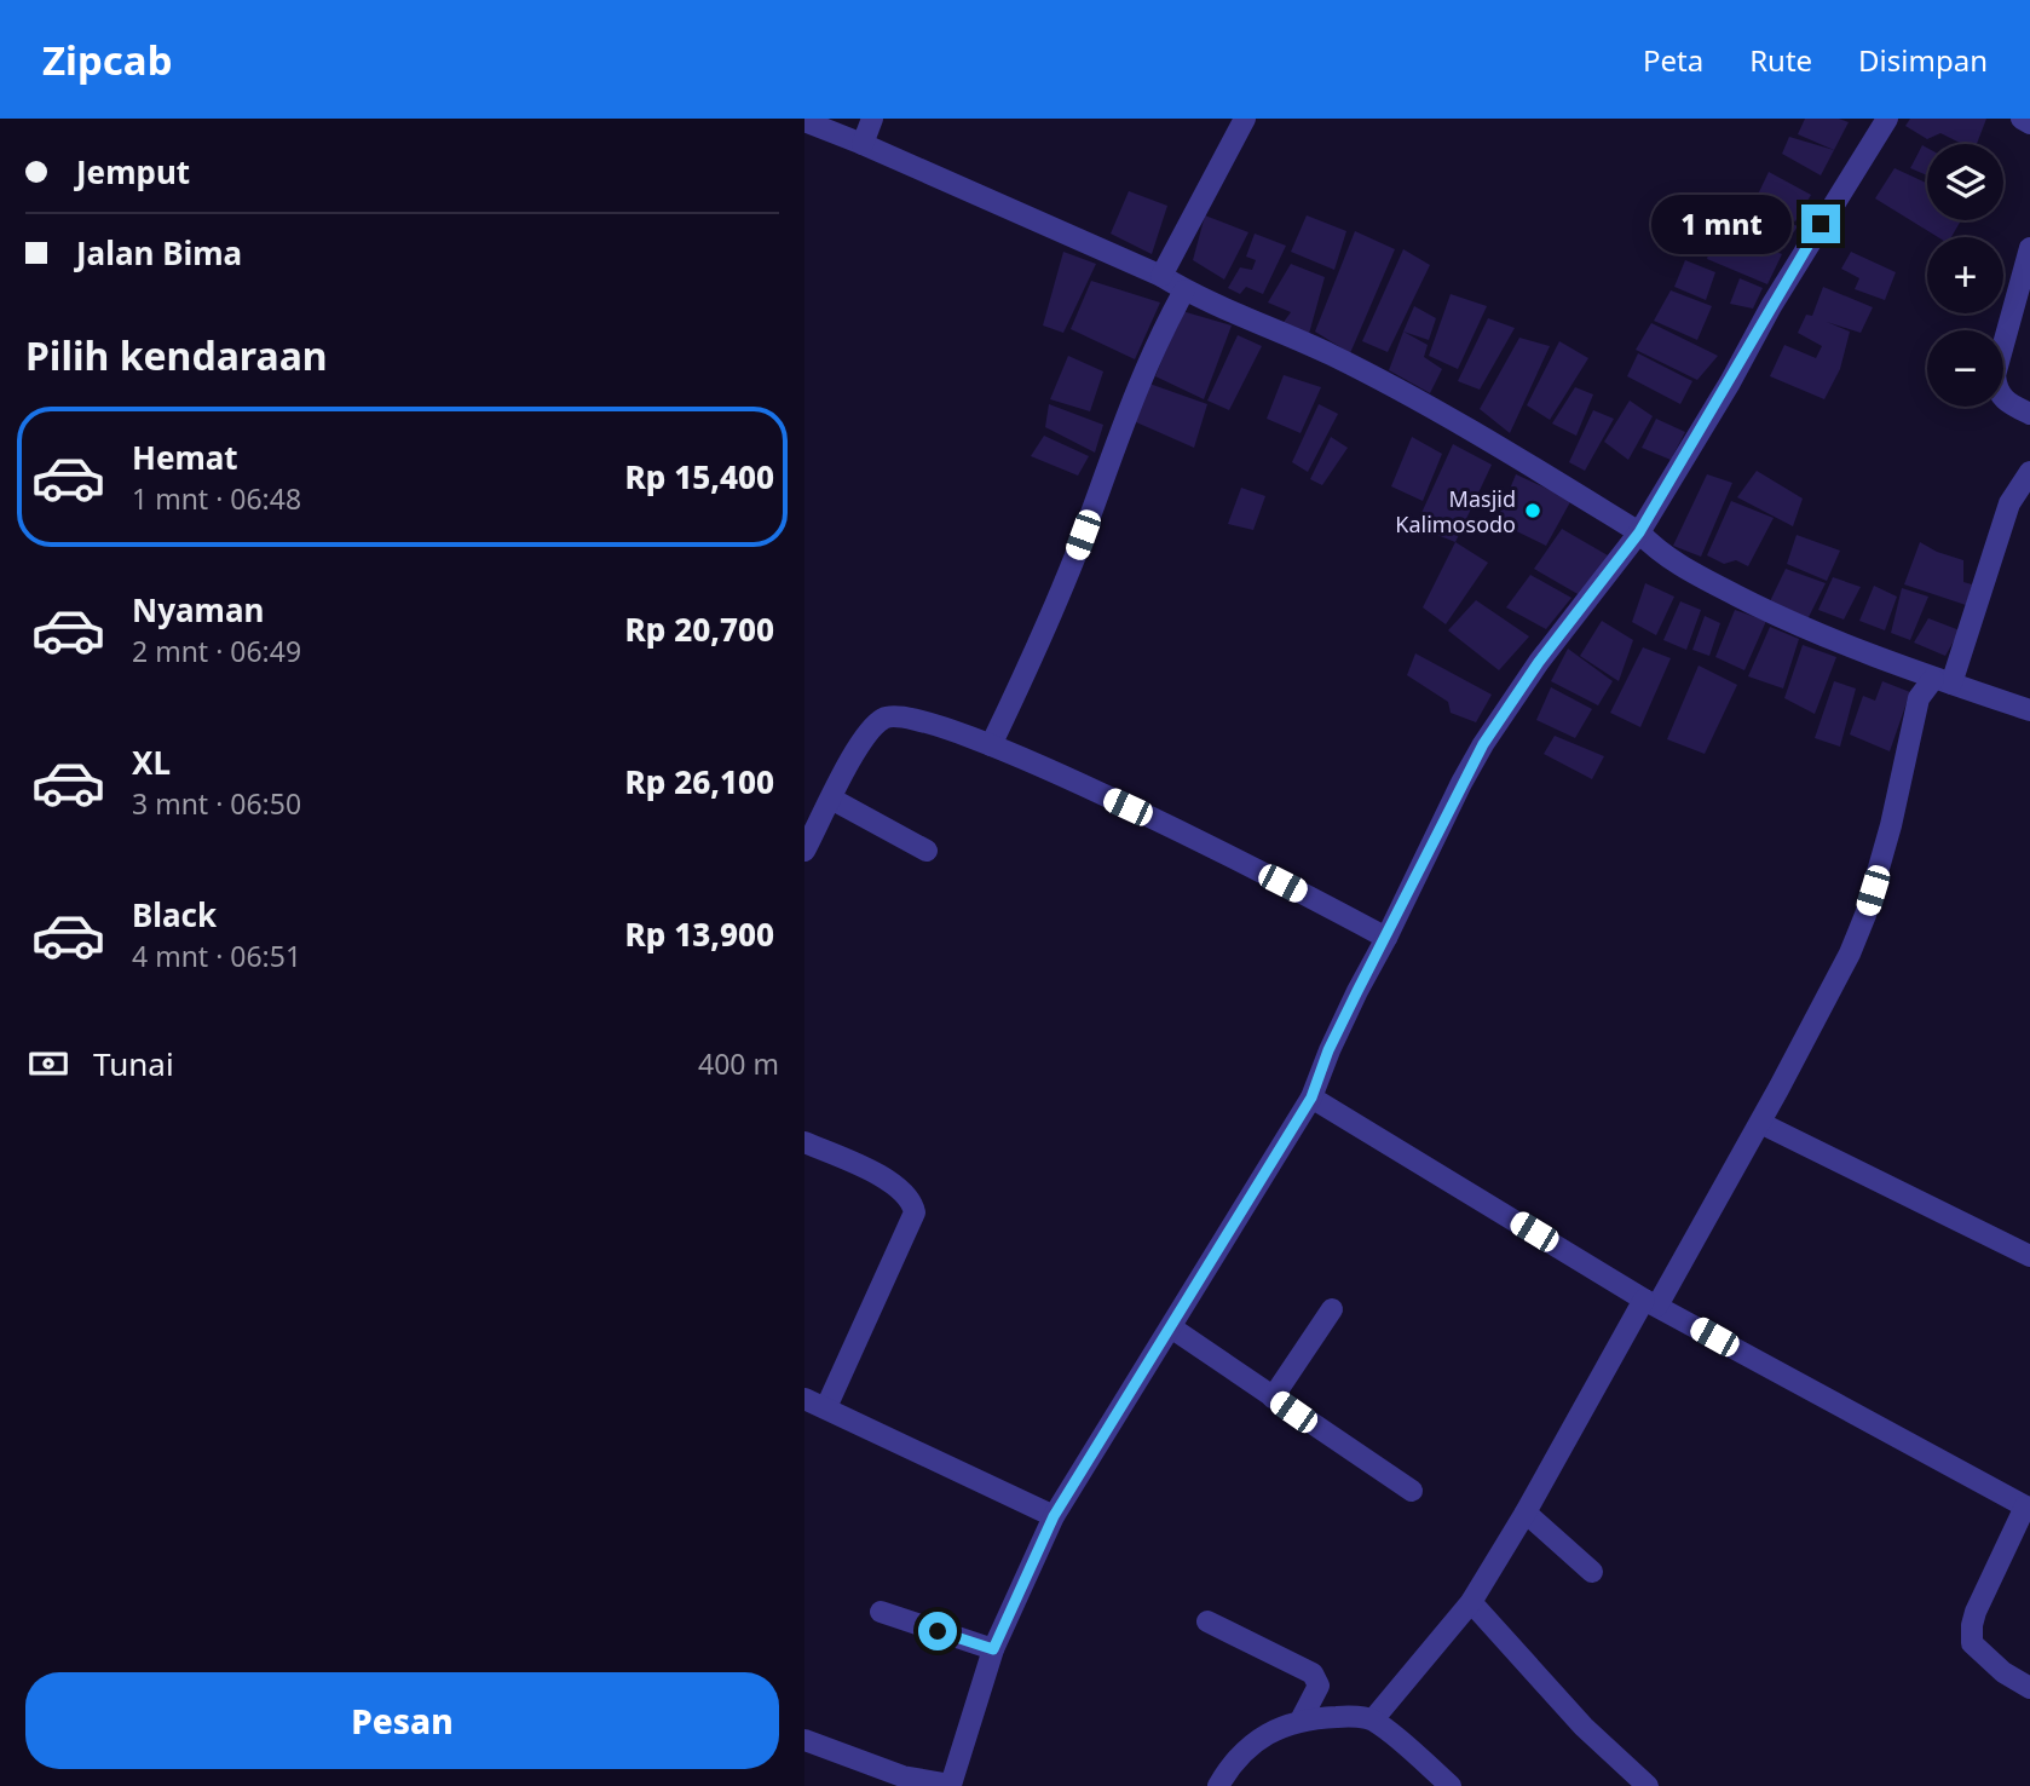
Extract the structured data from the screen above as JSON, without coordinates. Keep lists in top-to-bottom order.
{
  "places": ["Masjid Kalimosodo"],
  "page": {
    "header": "Zipcab",
    "nav": ["Peta", "Rute", "Disimpan"],
    "banner": ["Jemput", "Jalan Bima"],
    "map_buttons": ["+", "−"],
    "bubble": "1 mnt",
    "heading": "Pilih kendaraan",
    "list": [
      {
        "name": "Hemat",
        "note": "1 mnt · 06:48",
        "value": "Rp 15,400"
      },
      {
        "name": "Nyaman",
        "note": "2 mnt · 06:49",
        "value": "Rp 20,700"
      },
      {
        "name": "XL",
        "note": "3 mnt · 06:50",
        "value": "Rp 26,100"
      },
      {
        "name": "Black",
        "note": "4 mnt · 06:51",
        "value": "Rp 13,900"
      }
    ],
    "pay": ["Tunai", "400 m"],
    "buttons": "Pesan"
  }
}
